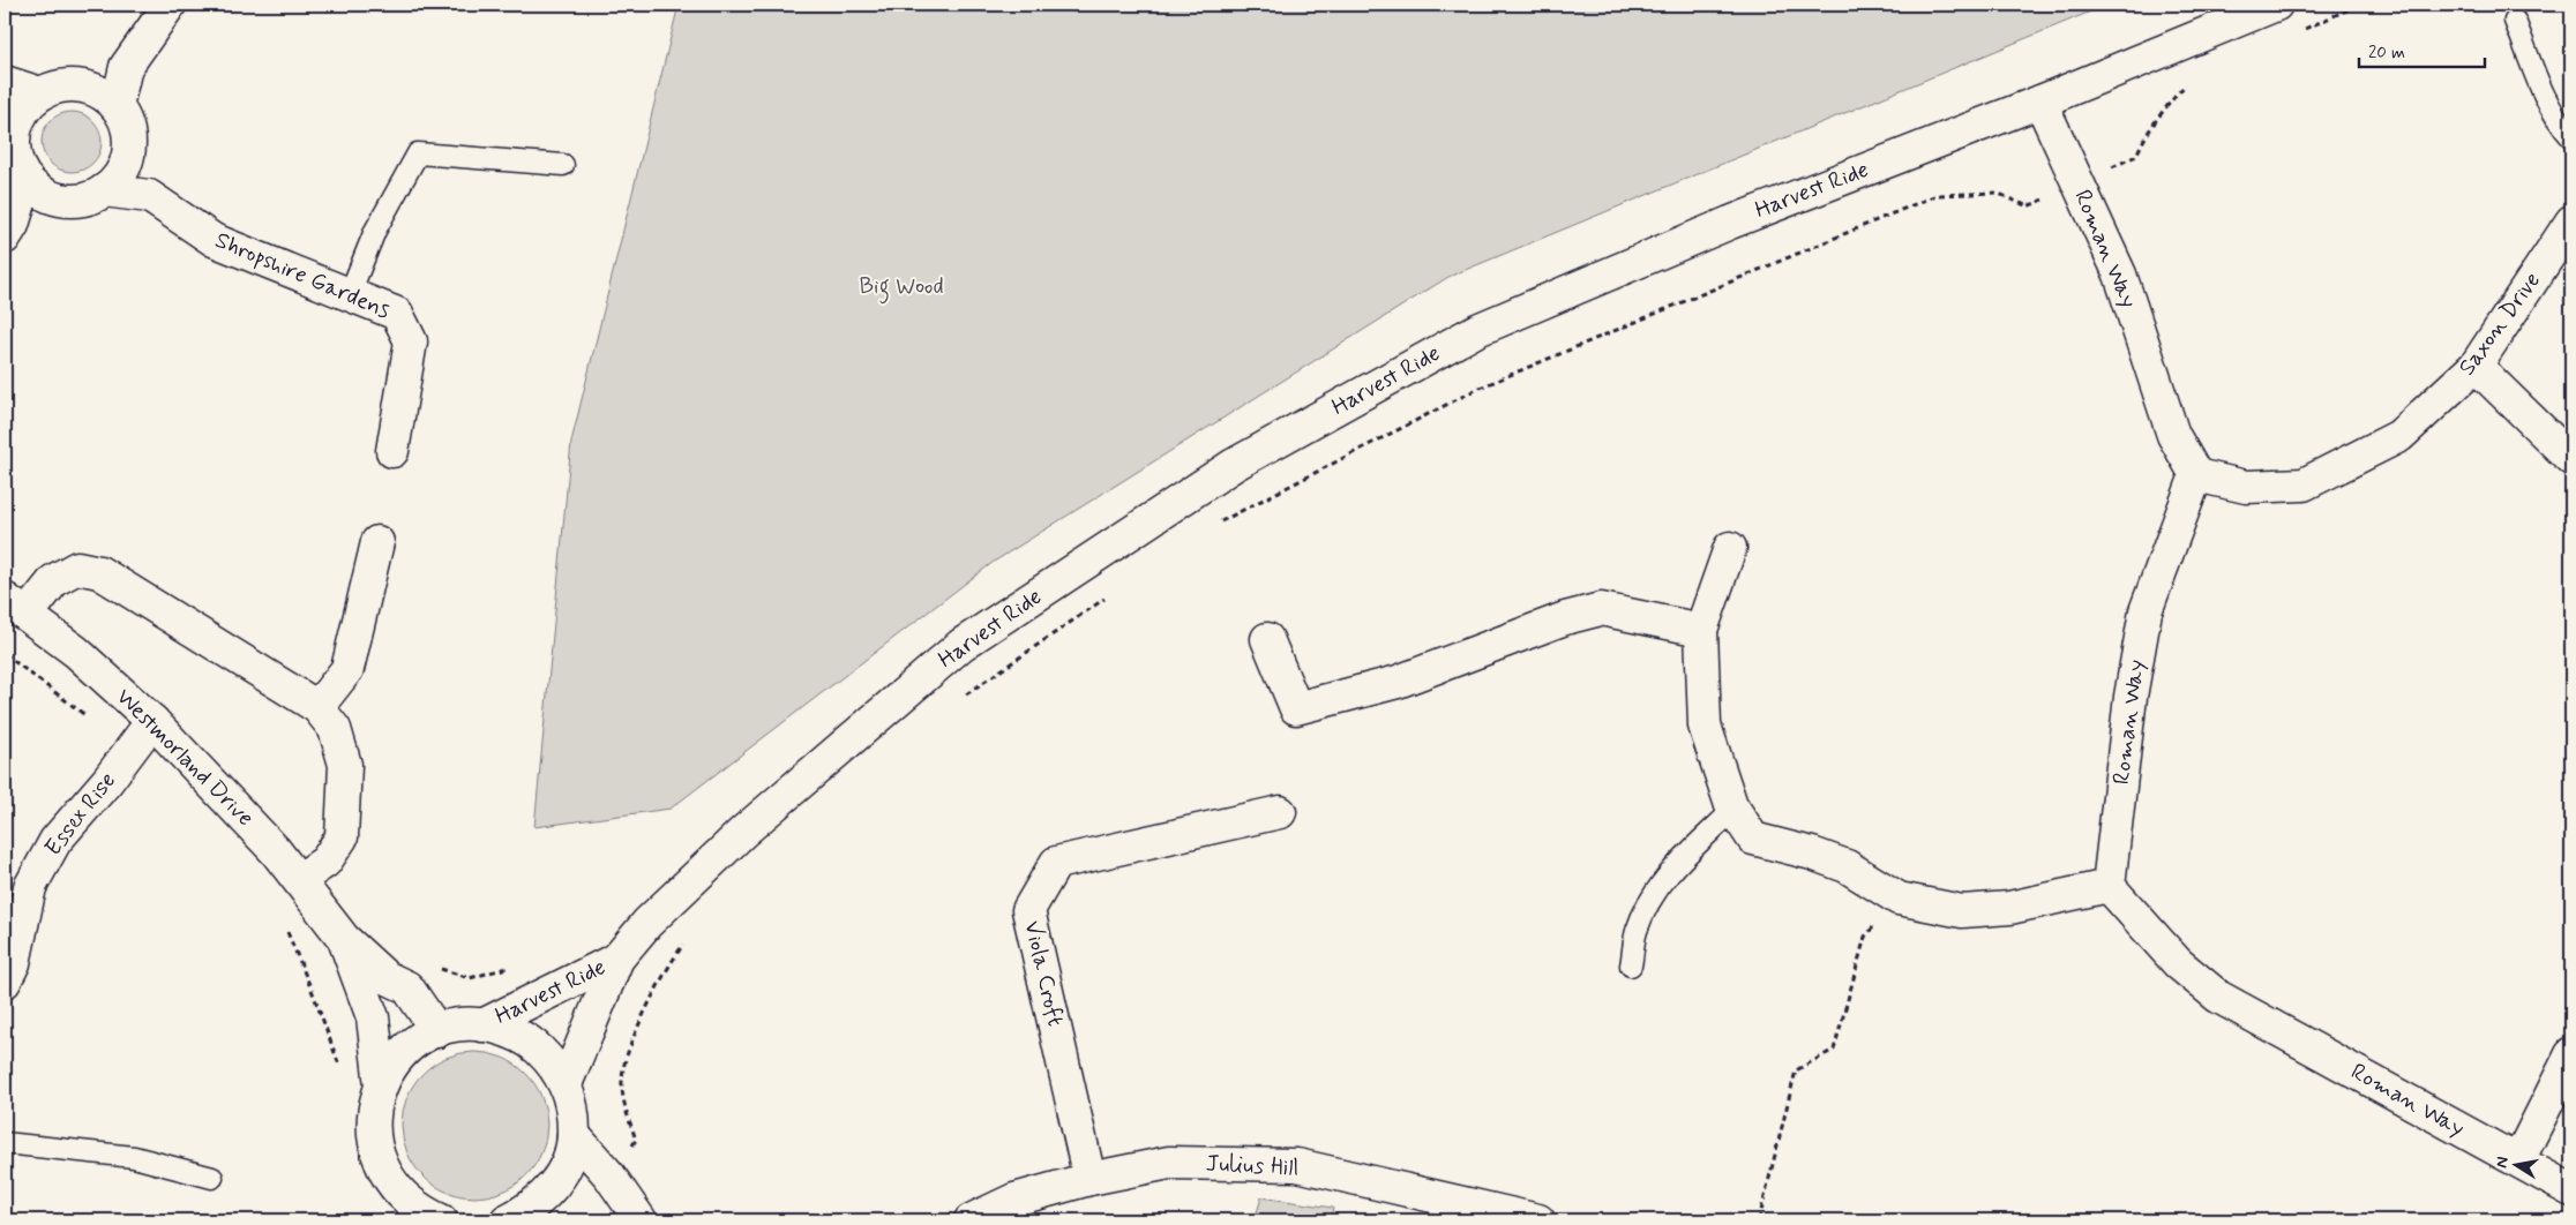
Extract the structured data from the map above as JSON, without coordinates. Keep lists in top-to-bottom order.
{
  "streets": {
    "street": [
      "Harvest Ride",
      "Roman Way",
      "Shropshire Gardens",
      "Saxon Drive",
      "Westmorland Drive",
      "Essex Rise",
      "Viola Croft",
      "Julius Hill"
    ]
  },
  "crossings": [
    ["Harvest Ride", "Roman Way"],
    ["Roman Way", "Saxon Drive"],
    ["Westmorland Drive", "Essex Rise"],
    ["Viola Croft", "Julius Hill"]
  ],
  "parks": ["Big Wood"],
  "scale_bar": "20 m",
  "north": "left"
}
